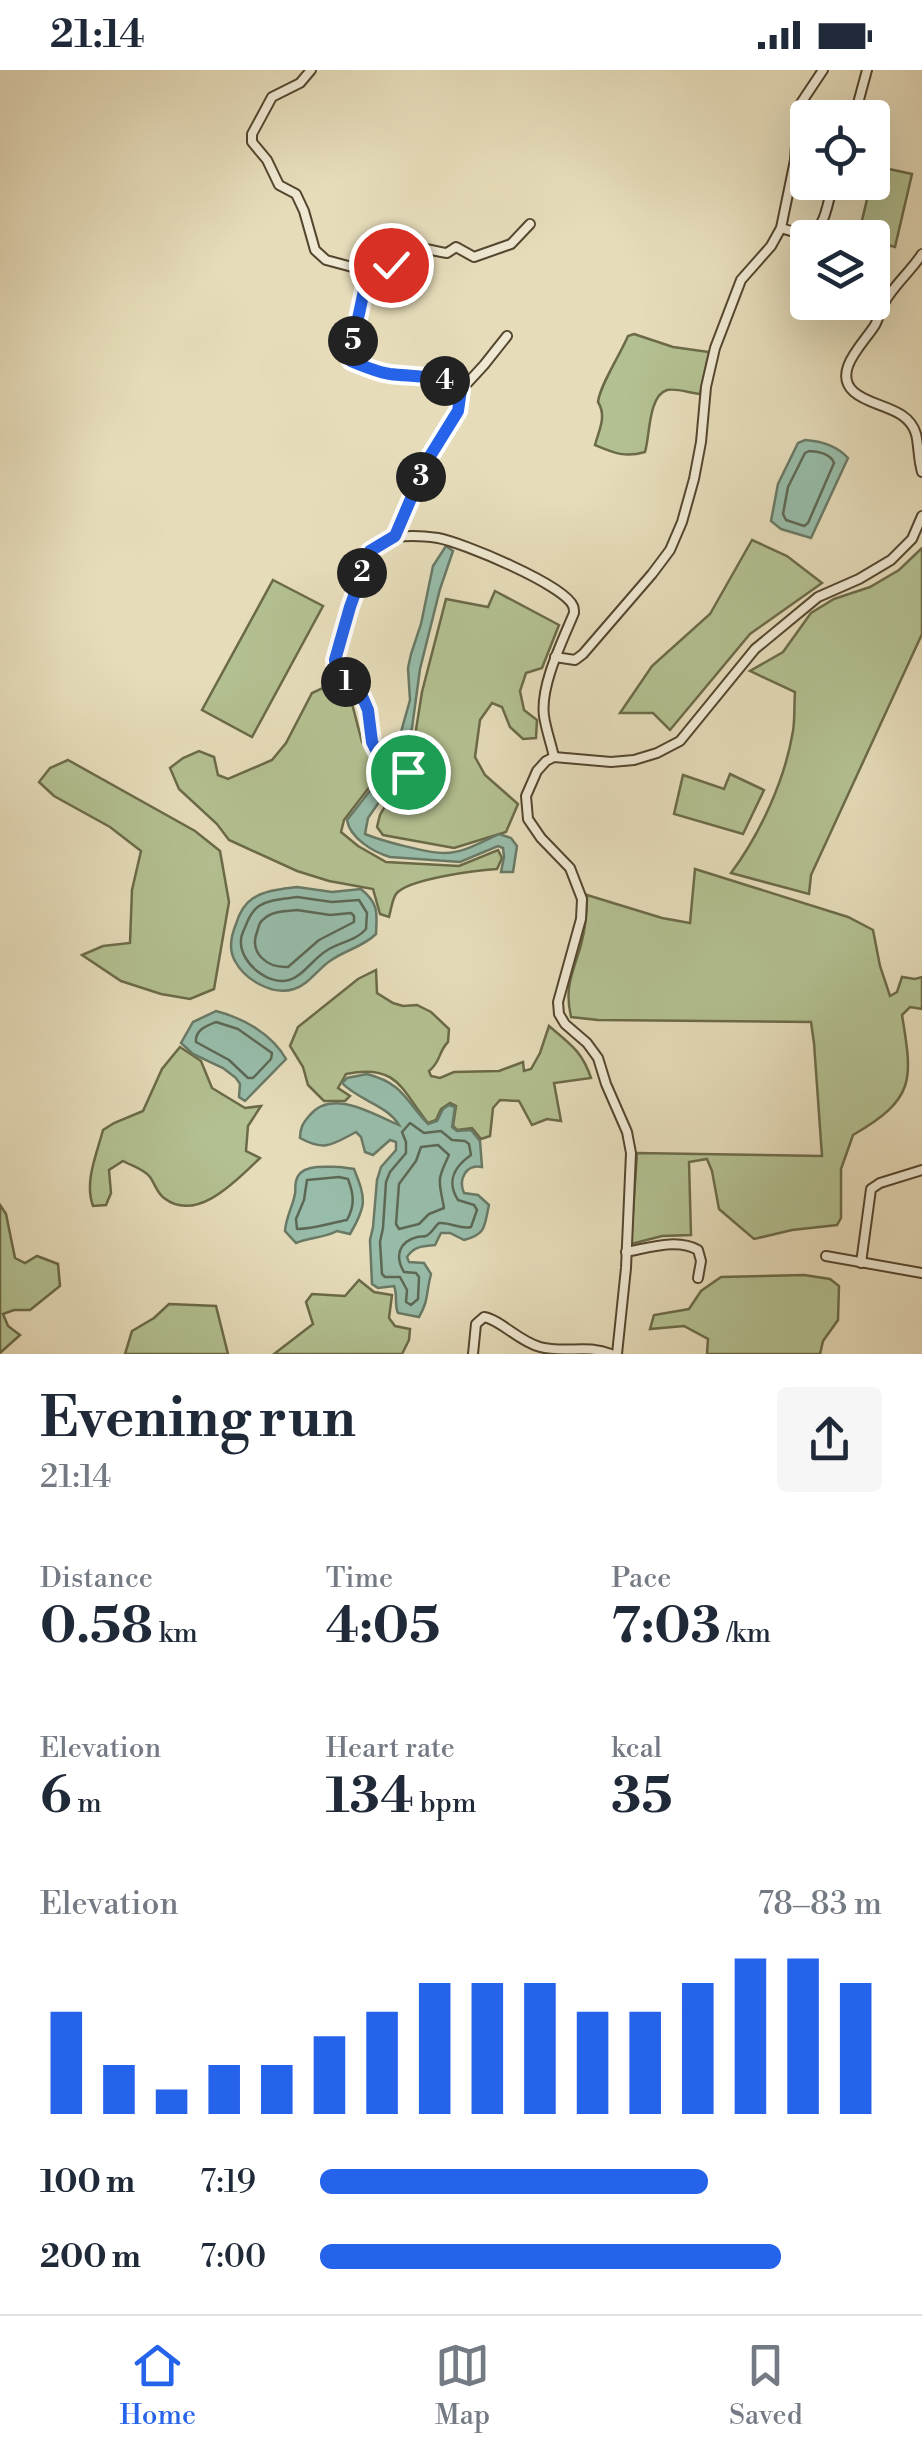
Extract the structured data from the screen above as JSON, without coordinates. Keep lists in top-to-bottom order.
{
  "page": {
    "status": "21:14",
    "pins": [
      "5",
      "4",
      "3",
      "2",
      "1"
    ],
    "heading": ["Evening run", "21:14"],
    "stats": [
      ["Distance", "0.58 km"],
      ["Time", "4:05"],
      ["Pace", "7:03 /km"],
      ["Elevation", "6 m"],
      ["Heart rate", "134 bpm"],
      ["kcal", "35"]
    ],
    "chart": ["Elevation", "78–83 m"],
    "list": [
      {
        "name": "100 m",
        "note": "7:19"
      },
      {
        "name": "200 m",
        "note": "7:00"
      }
    ],
    "tabs": ["Home", "Map", "Saved"]
  }
}
